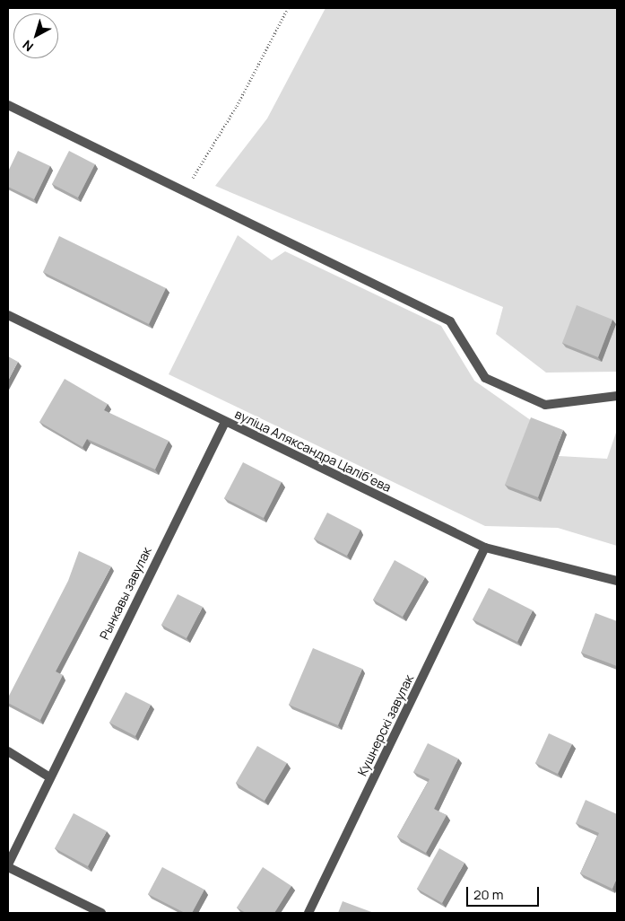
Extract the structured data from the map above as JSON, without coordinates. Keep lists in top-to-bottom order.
{
  "streets": {
    "street": ["вуліца Аляксандра Цалібʼева", "Рынкавы завулак", "Кушнерскі завулак"]
  },
  "crossings": [
    ["вуліца Аляксандра Цалібʼева", "Рынкавы завулак"],
    ["вуліца Аляксандра Цалібʼева", "Кушнерскі завулак"]
  ],
  "scale_bar": "20 m",
  "north": "bottom left"
}
